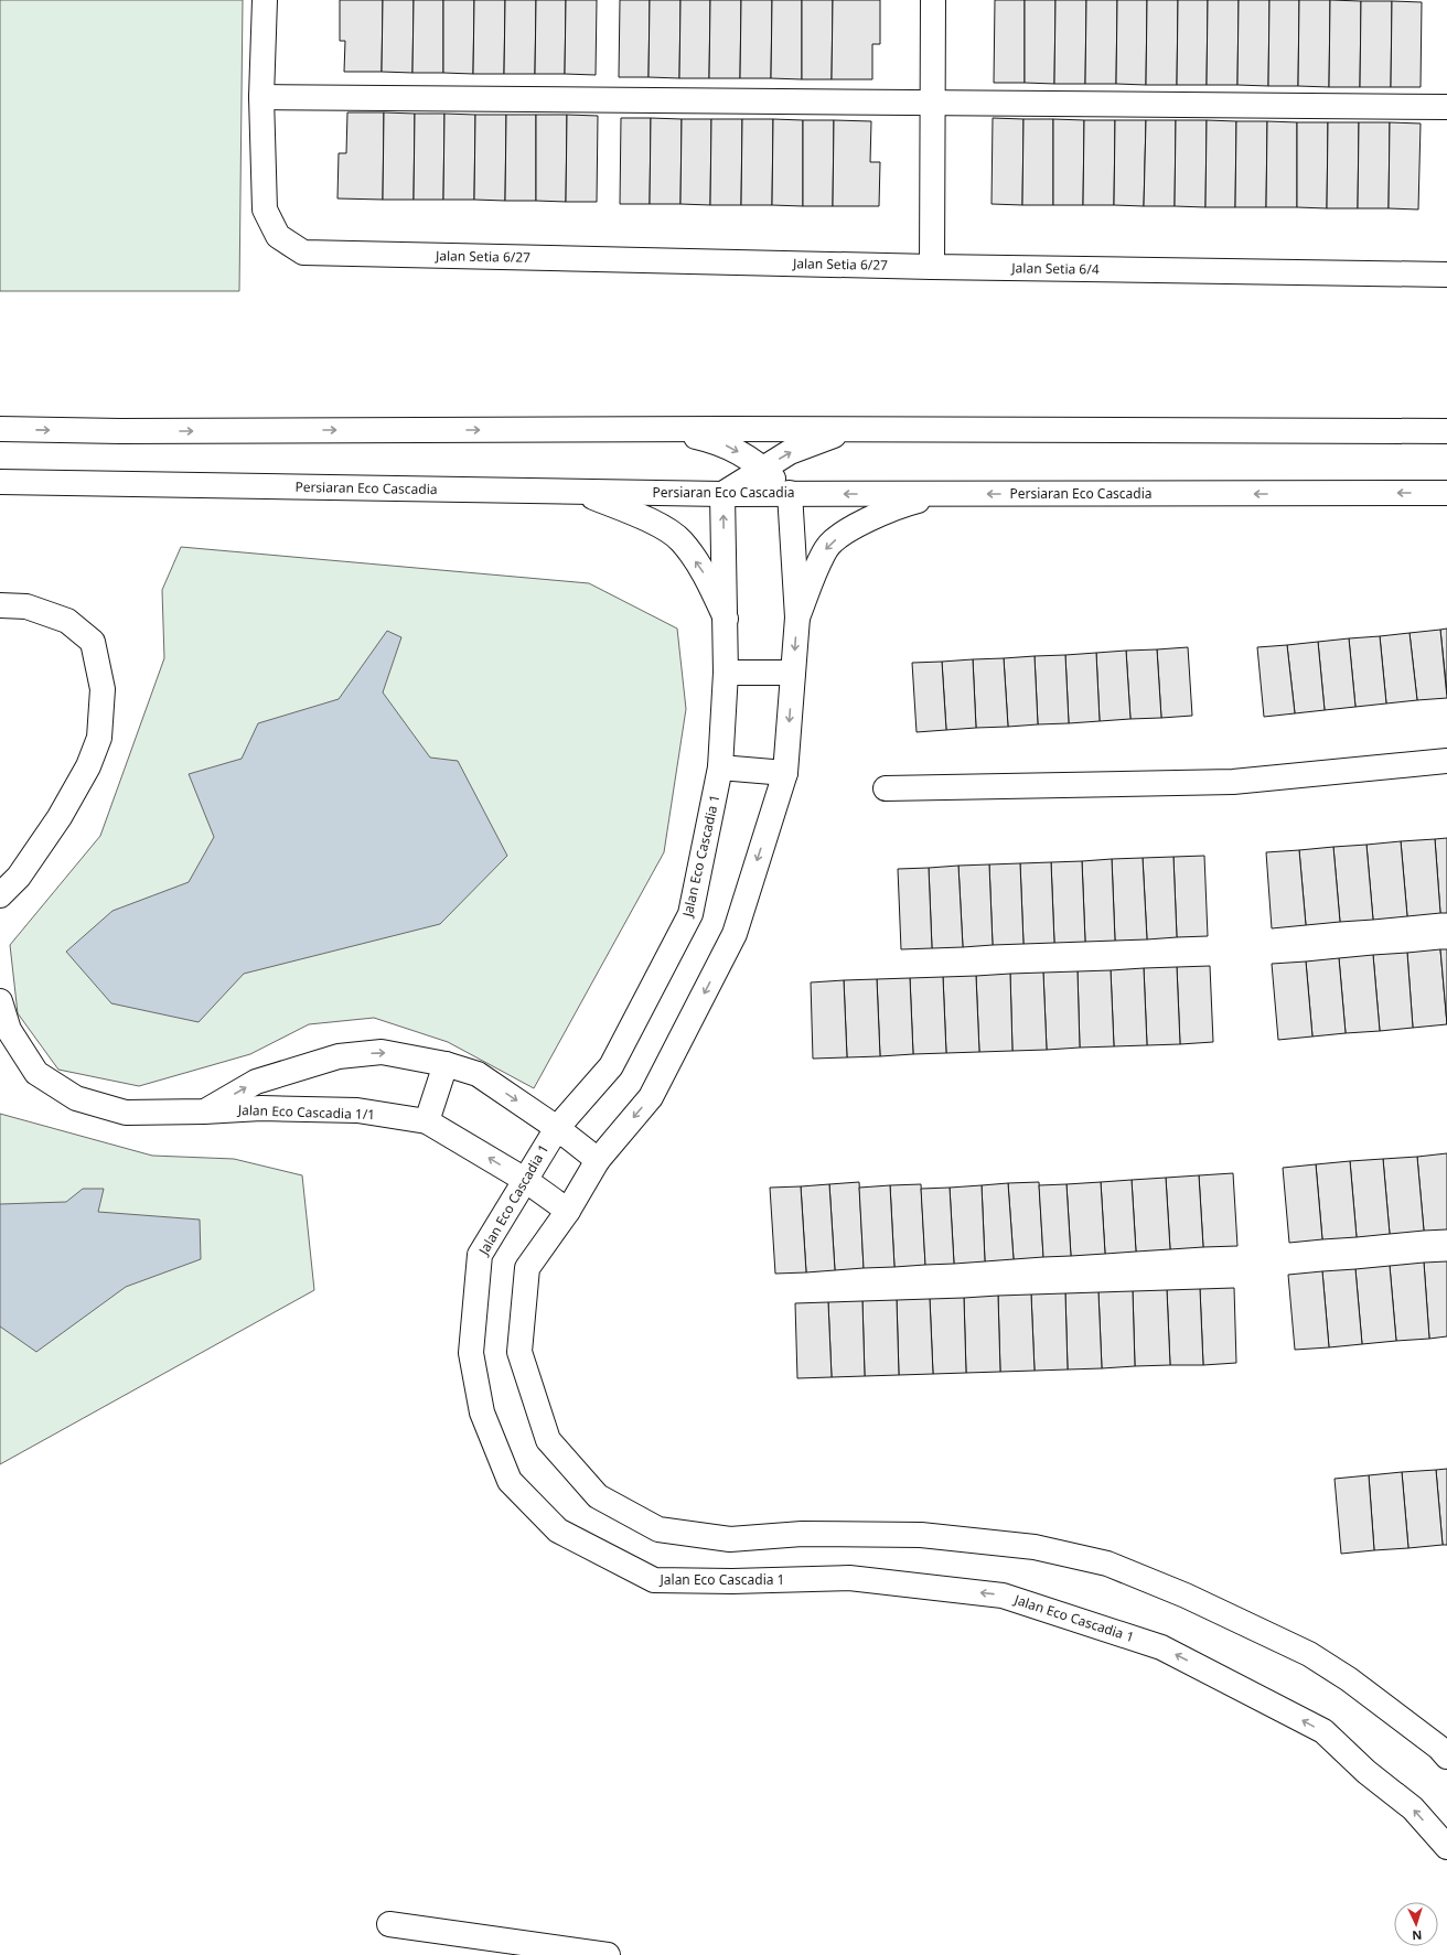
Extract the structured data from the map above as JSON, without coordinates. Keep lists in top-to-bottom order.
{
  "streets": {
    "street": [
      "Jalan Setia 6/27",
      "Jalan Setia 6/4",
      "Persiaran Eco Cascadia",
      "Jalan Eco Cascadia 1",
      "Jalan Eco Cascadia 1/1"
    ]
  },
  "crossings": [
    ["Jalan Setia 6/27", "Jalan Setia 6/4"],
    ["Persiaran Eco Cascadia", "Jalan Eco Cascadia 1"],
    ["Jalan Eco Cascadia 1", "Jalan Eco Cascadia 1/1"]
  ],
  "one_way": ["Jalan Eco Cascadia 1"],
  "north": "bottom"
}
